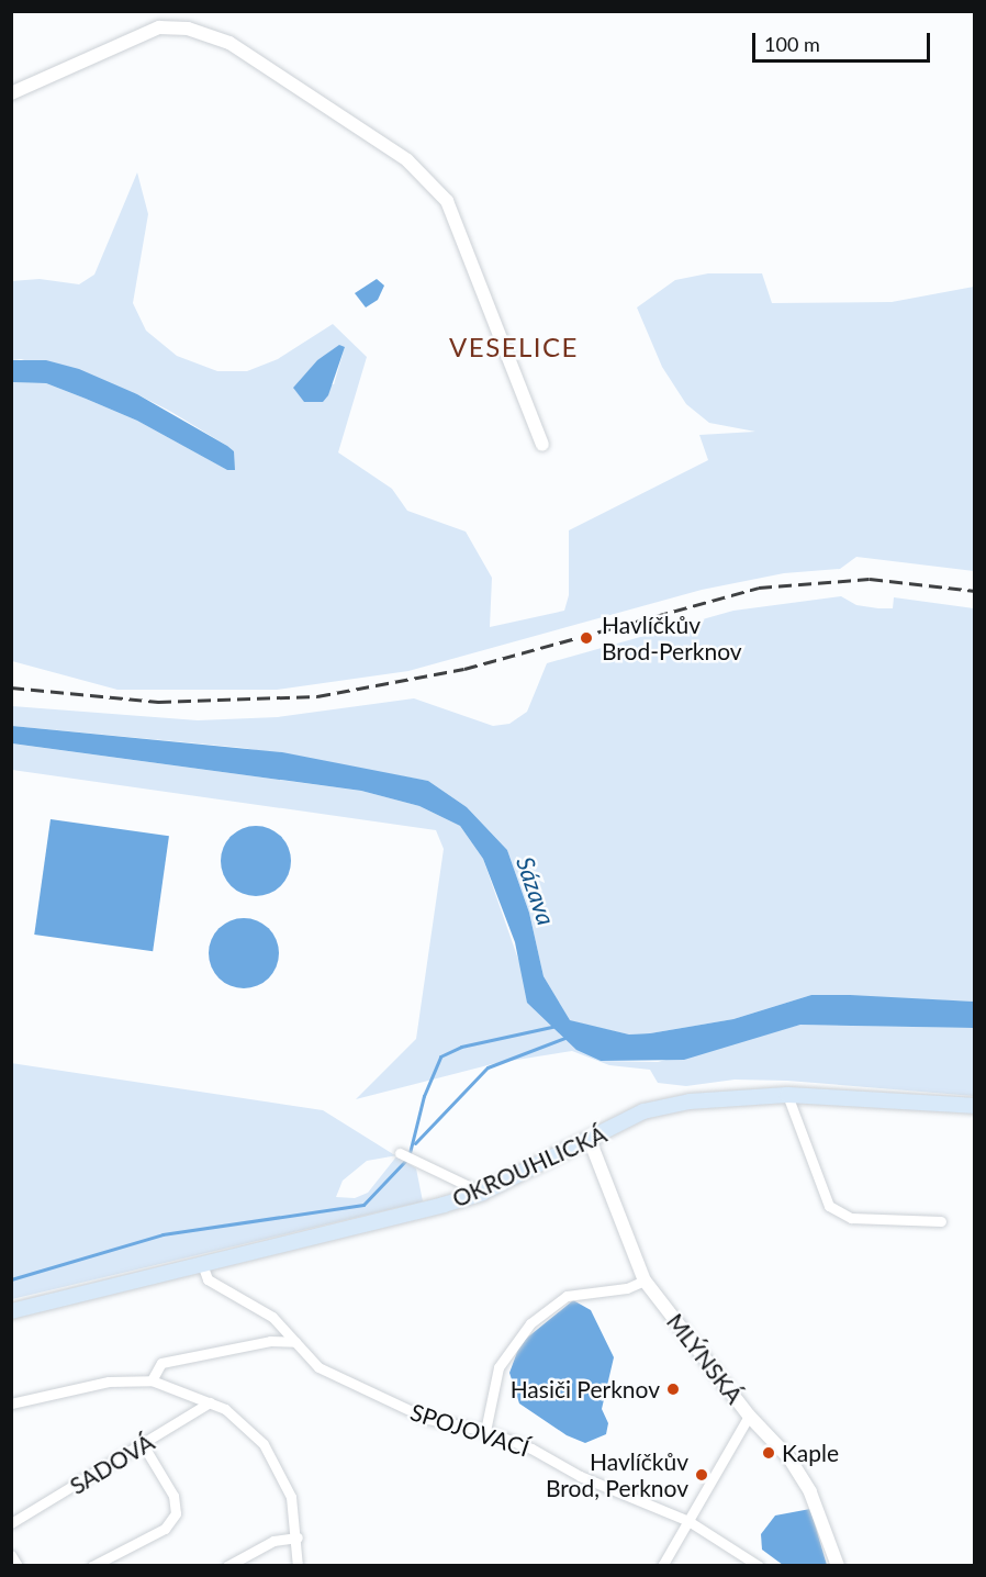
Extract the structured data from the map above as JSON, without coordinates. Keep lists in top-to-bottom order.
{
  "streets": {
    "main road": ["OKROUHLICKÁ"],
    "street": ["MLÝNSKÁ", "SPOJOVACÍ", "SADOVÁ"]
  },
  "crossings": [
    ["OKROUHLICKÁ", "MLÝNSKÁ"],
    ["OKROUHLICKÁ", "SPOJOVACÍ"]
  ],
  "districts": ["VESELICE"],
  "water": ["Sázava"],
  "places": [
    "Havlíčkův Brod-Perknov",
    "Hasiči Perknov",
    "Kaple",
    "Havlíčkův Brod, Perknov"
  ],
  "scale_bar": "100 m"
}
